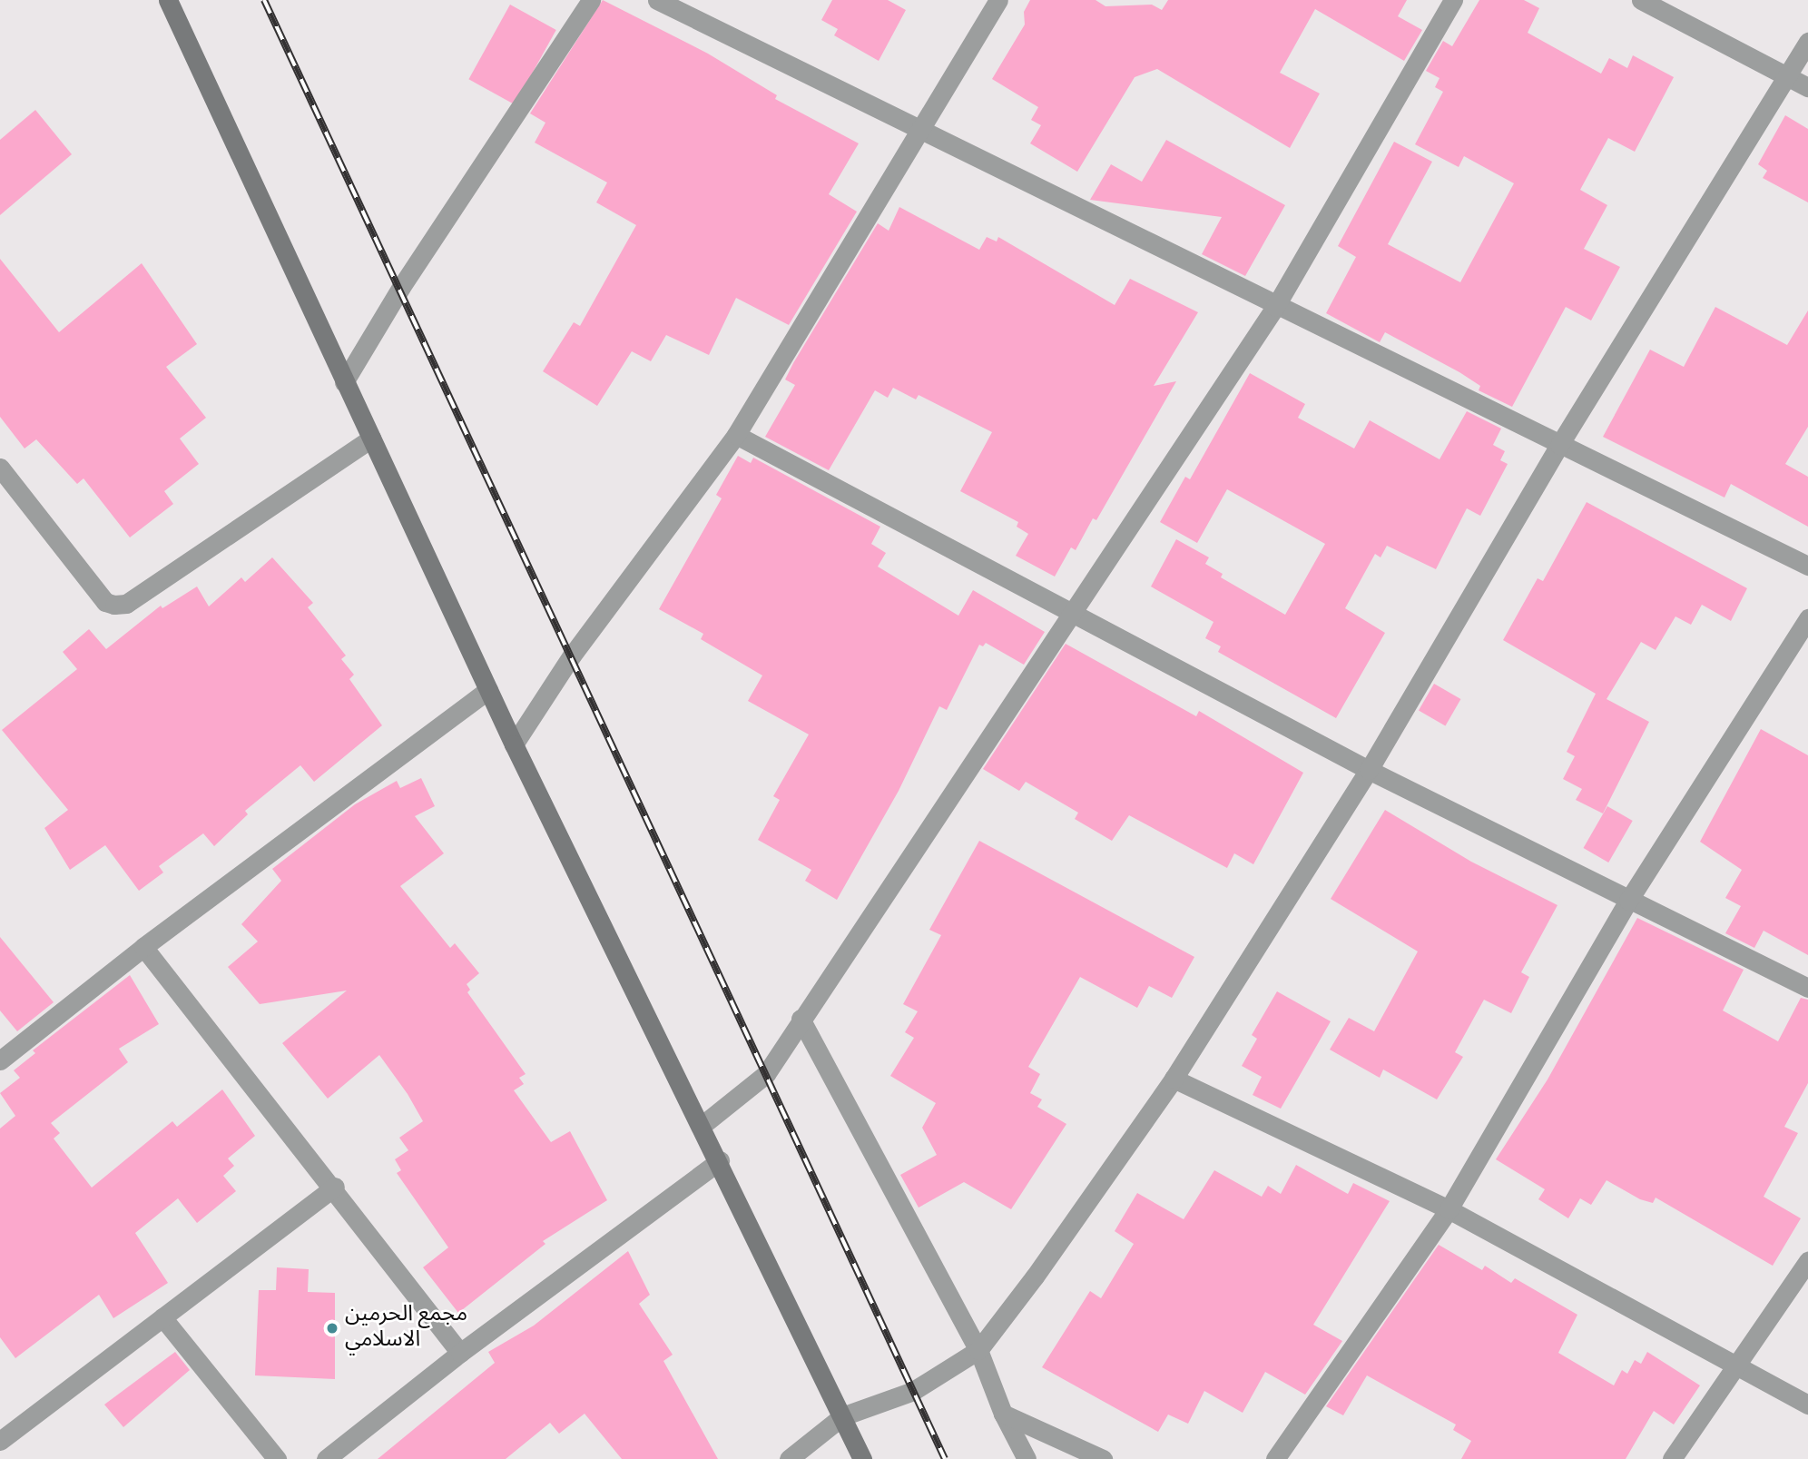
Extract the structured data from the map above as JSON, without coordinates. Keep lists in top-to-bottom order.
{
  "places": ["مجمع الحرمين الاسلامي"]
}
